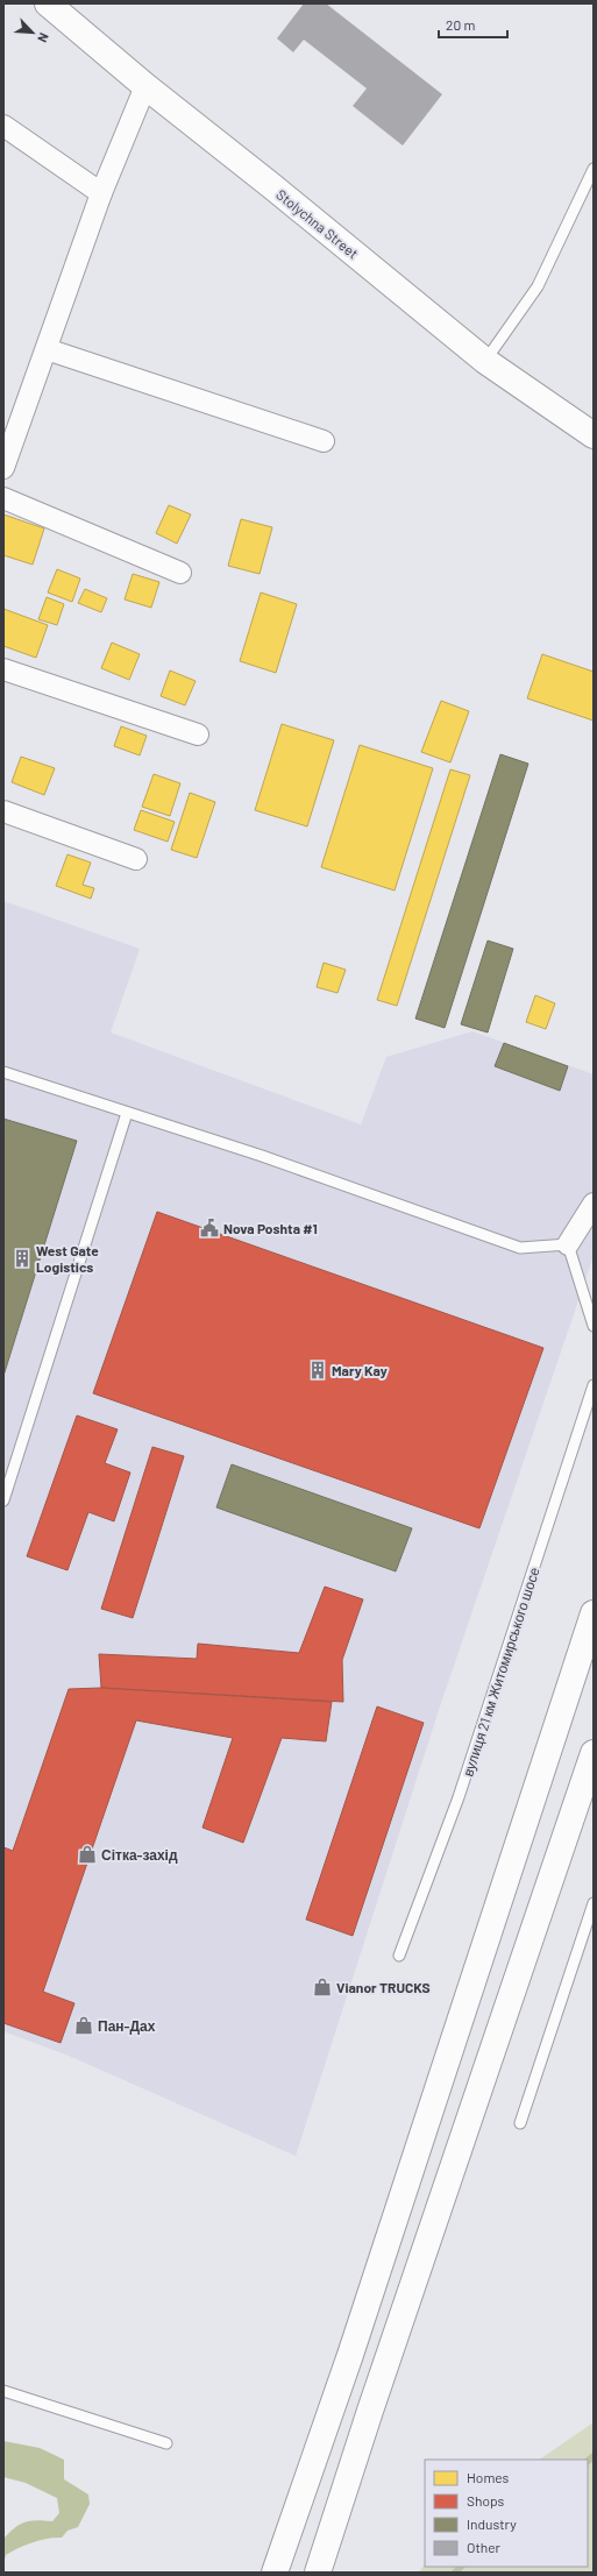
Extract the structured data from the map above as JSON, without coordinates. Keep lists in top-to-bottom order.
{
  "streets": {
    "main road": ["Stolychna Street"],
    "lane": ["вулиця 21 км Житомирського шосе"]
  },
  "places": {
    "public building": ["Nova Poshta #1"],
    "building": ["West Gate Logistics", "Mary Kay"],
    "shop": ["Сітка-захід", "Vianor TRUCKS", "Пан-Дах"]
  },
  "legend": [
    "Homes",
    "Shops",
    "Industry",
    "Other"
  ],
  "scale_bar": "20 m",
  "north": "bottom right"
}
